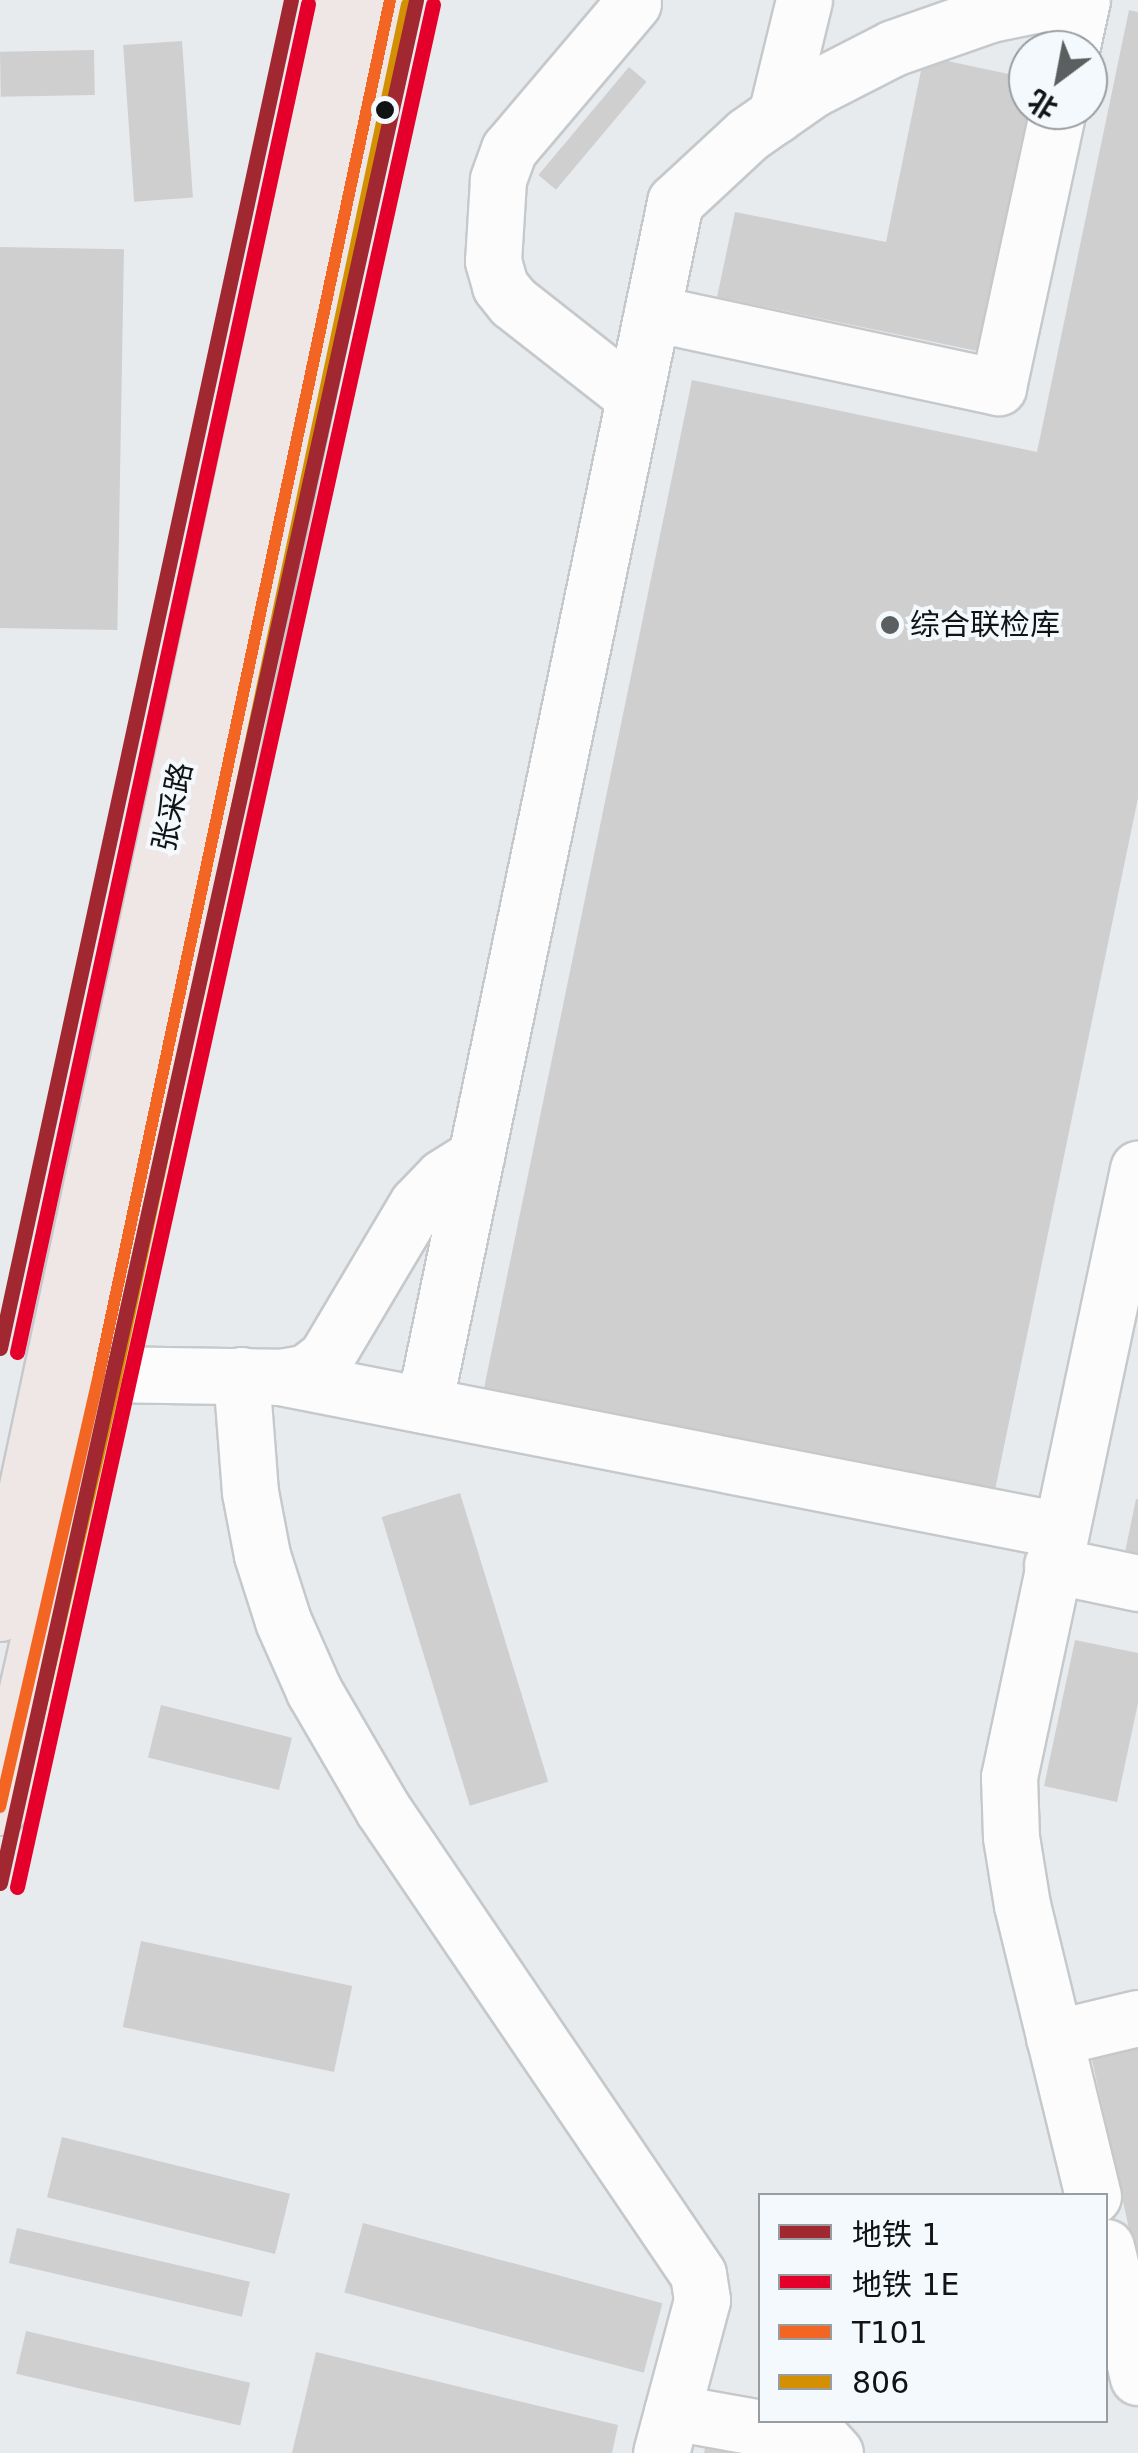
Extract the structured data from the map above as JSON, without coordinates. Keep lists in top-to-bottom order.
{
  "streets": {
    "main road": ["张采路"]
  },
  "places": ["综合联检库"],
  "lines": [
    "metro line 1",
    "transit line T101",
    "metro line 1E",
    "transit line 806"
  ],
  "legend": [
    "地铁 1",
    "地铁 1E",
    "T101",
    "806"
  ],
  "north": "bottom left"
}
